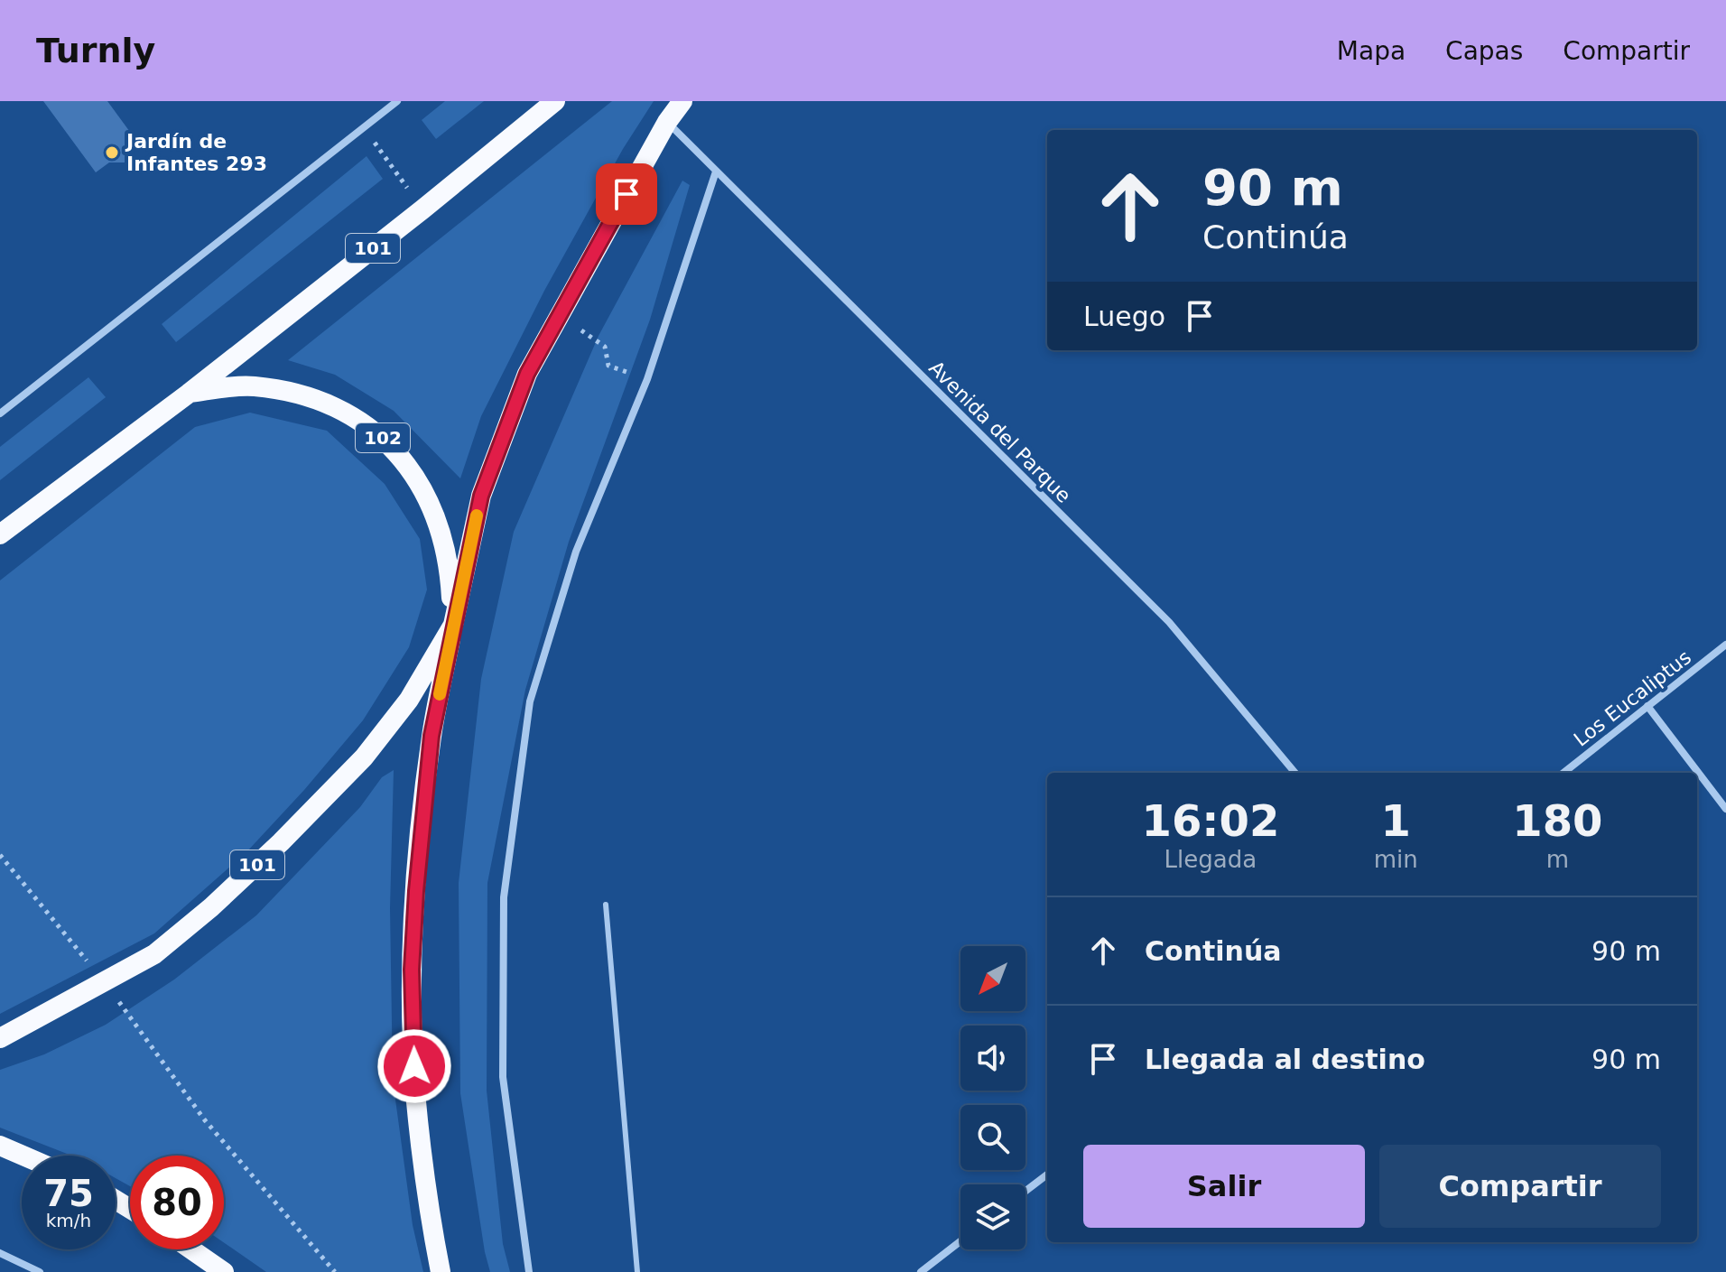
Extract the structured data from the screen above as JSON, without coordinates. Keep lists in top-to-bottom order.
{
  "streets": {
    "highway": ["101", "102"],
    "street": ["Avenida del Parque", "Los Eucaliptus"]
  },
  "crossings": [
    ["101", "Avenida del Parque"],
    ["101", "102"]
  ],
  "places": ["Jardín de Infantes 293"],
  "north": "bottom left",
  "page": {
    "header": "Turnly",
    "nav": ["Mapa", "Capas", "Compartir"],
    "turn": ["90 m", "Continúa"],
    "then": "Luego",
    "eta": [
      "16:02",
      "Llegada",
      "1",
      "min",
      "180",
      "m"
    ],
    "list": [
      {
        "name": "Continúa",
        "value": "90 m"
      },
      {
        "name": "Llegada al destino",
        "value": "90 m"
      }
    ],
    "buttons": ["Salir", "Compartir"],
    "speed": "75 km/h",
    "limit": "80"
  }
}
